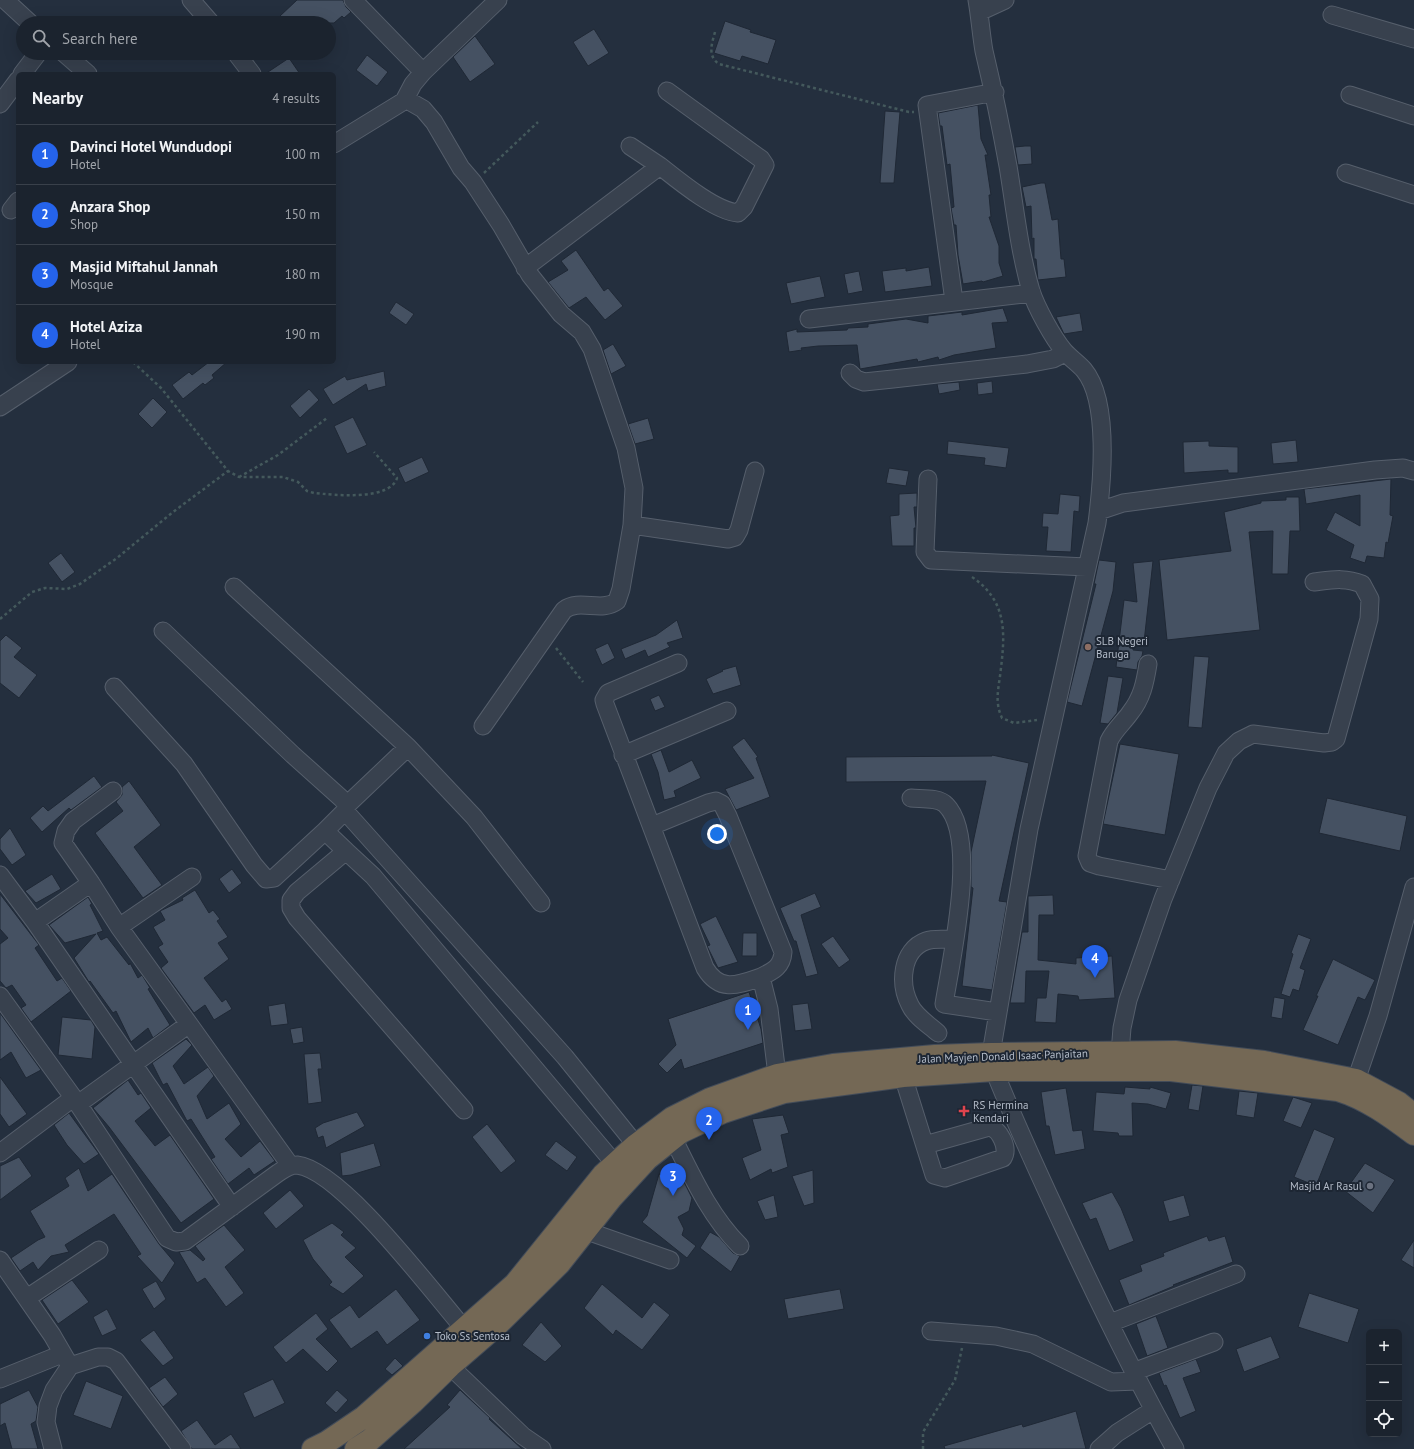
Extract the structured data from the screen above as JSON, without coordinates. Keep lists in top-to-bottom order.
{
  "streets": {
    "highway": ["Jalan Mayjen Donald Isaac Panjaitan"]
  },
  "places": {
    "other": ["SLB Negeri Baruga", "Masjid Ar Rasul", "Toko Ss Sentosa"],
    "health": ["RS Hermina Kendari"]
  },
  "page": {
    "search": "Search here",
    "heading": ["Nearby", "4 results"],
    "list": [
      {
        "mark": "1",
        "name": "Davinci Hotel Wundudopi",
        "note": "Hotel",
        "value": "100 m"
      },
      {
        "mark": "2",
        "name": "Anzara Shop",
        "note": "Shop",
        "value": "150 m"
      },
      {
        "mark": "3",
        "name": "Masjid Miftahul Jannah",
        "note": "Mosque",
        "value": "180 m"
      },
      {
        "mark": "4",
        "name": "Hotel Aziza",
        "note": "Hotel",
        "value": "190 m"
      }
    ],
    "pins": [
      "4",
      "1",
      "2",
      "3"
    ],
    "map_buttons": ["+", "−"]
  }
}
